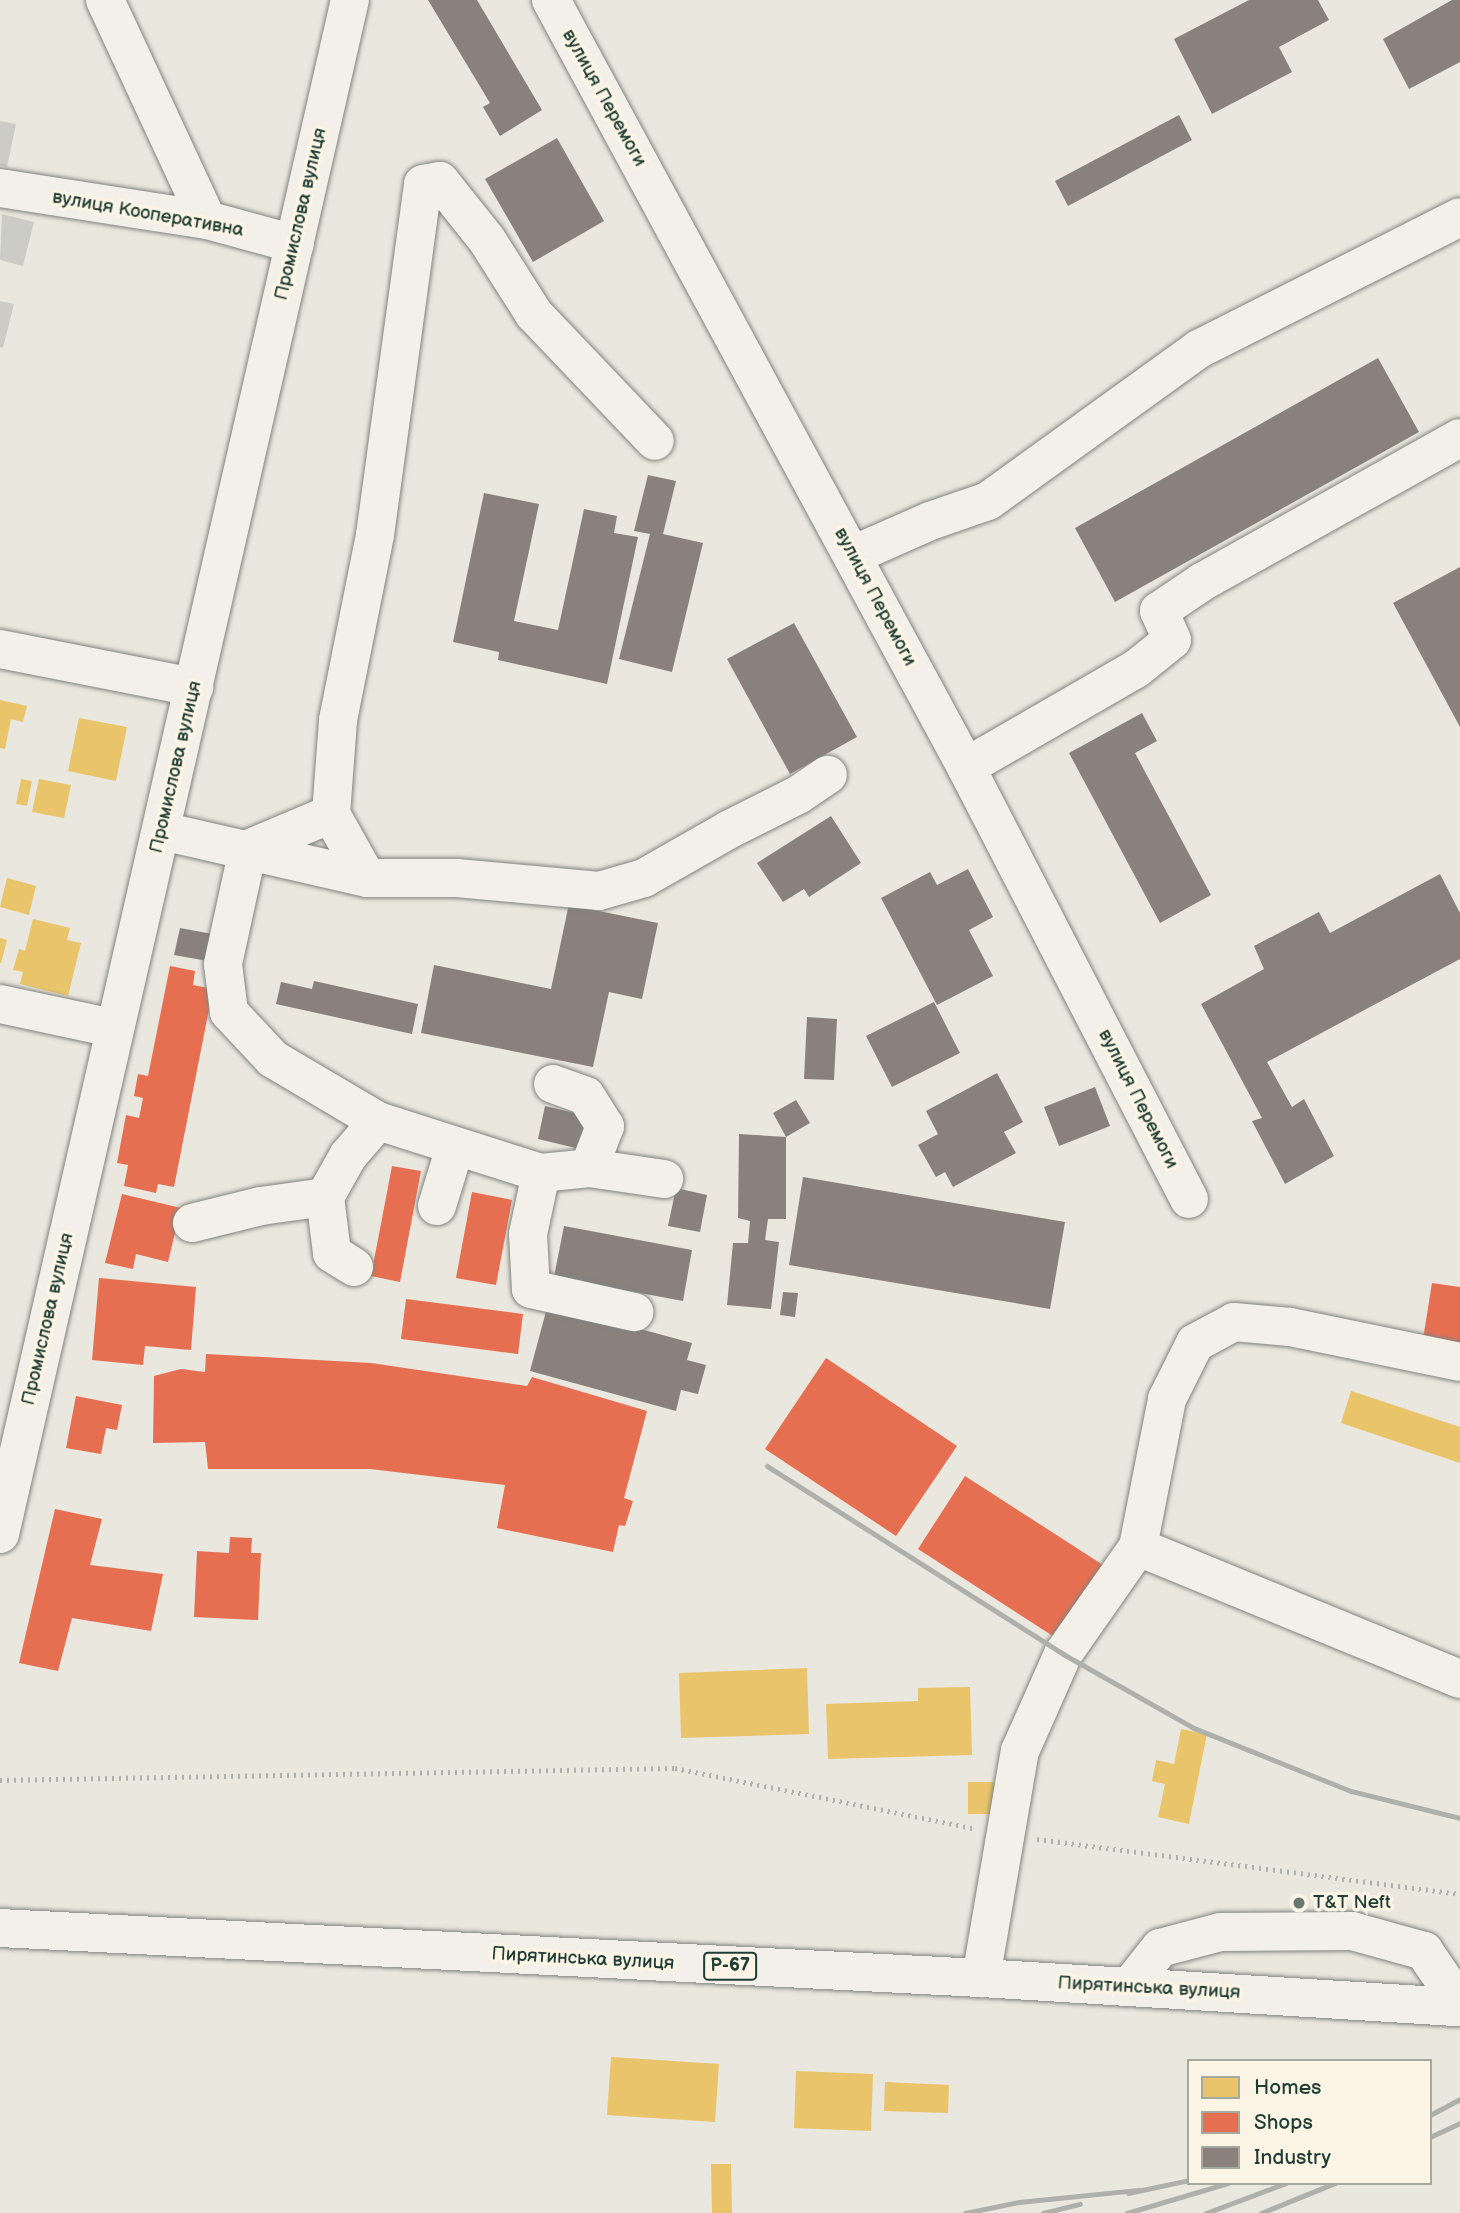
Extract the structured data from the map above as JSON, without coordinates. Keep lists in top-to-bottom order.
{
  "streets": {
    "street": [
      "вулиця Перемоги",
      "вулиця Кооперативна",
      "Промислова вулиця",
      "Пирятинська вулиця",
      "Р-67"
    ]
  },
  "crossings": [
    ["вулиця Кооперативна", "Промислова вулиця"]
  ],
  "places": ["T&T Neft"],
  "legend": ["Homes", "Shops", "Industry"]
}
